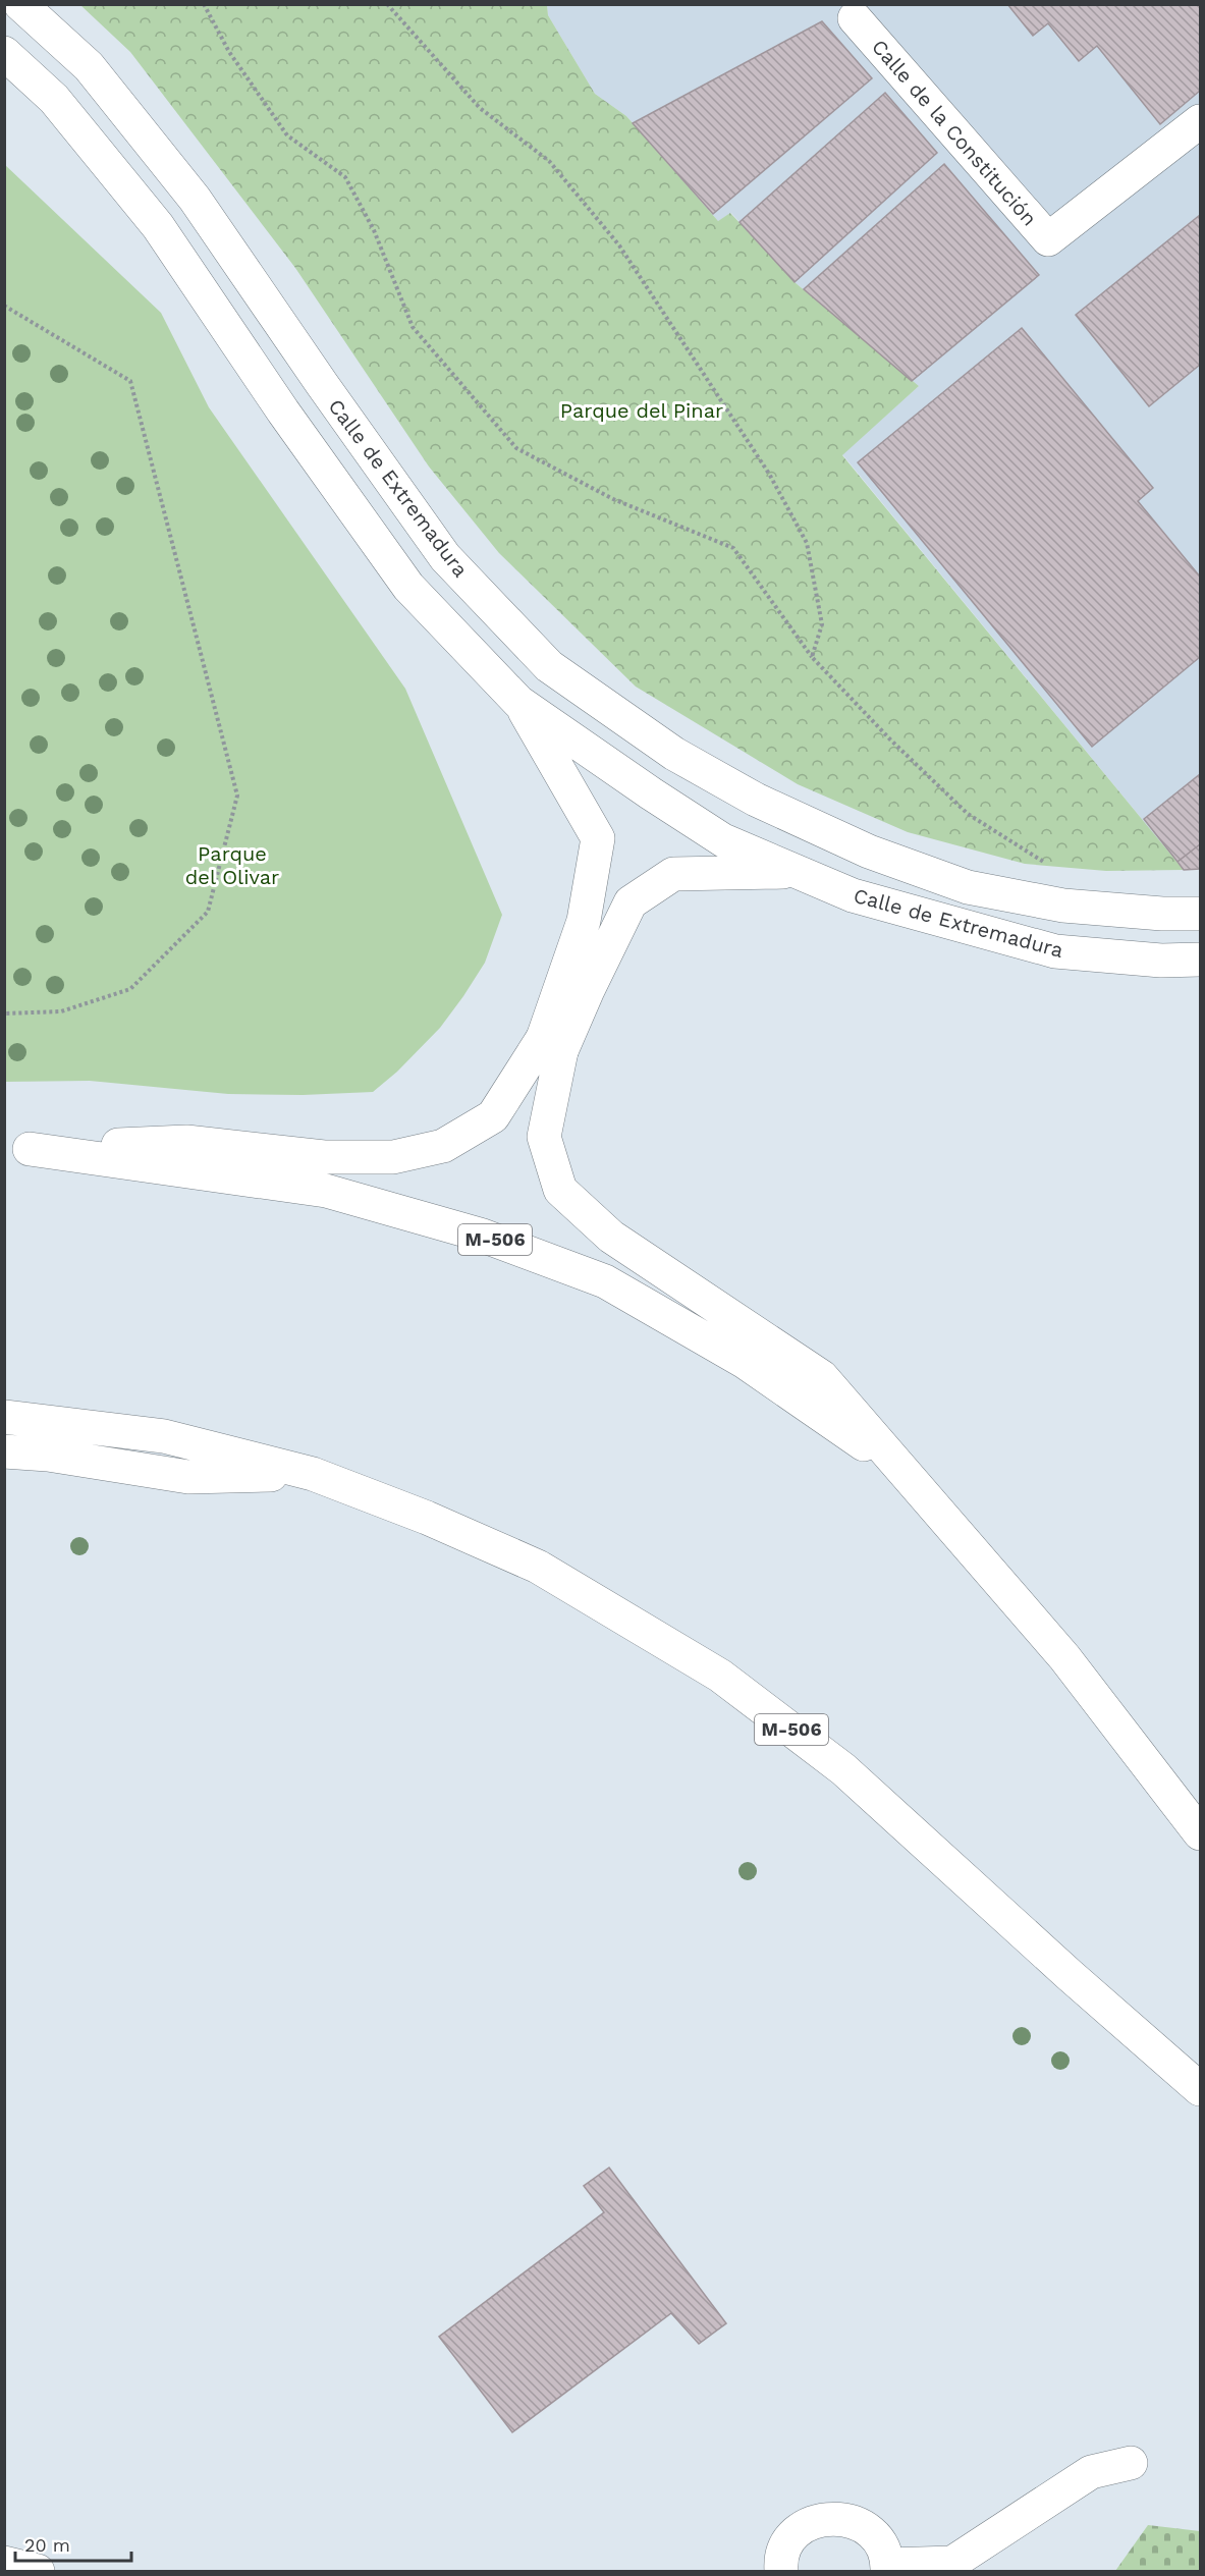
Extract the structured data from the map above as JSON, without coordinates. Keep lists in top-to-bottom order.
{
  "streets": {
    "main road": ["Calle de la Constitución", "Calle de Extremadura", "M-506"]
  },
  "parks": ["Parque del Pinar", "Parque del Olivar"],
  "scale_bar": "20 m"
}
